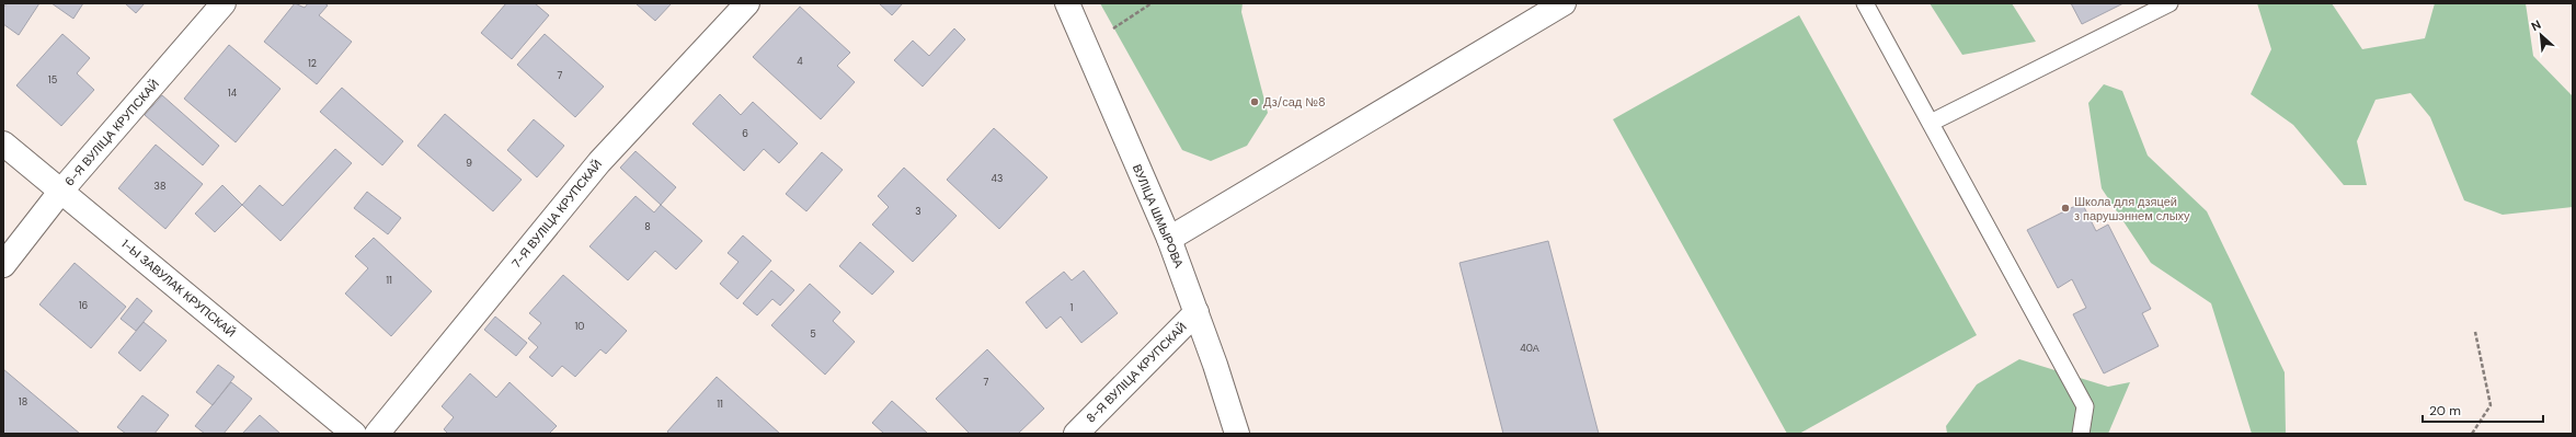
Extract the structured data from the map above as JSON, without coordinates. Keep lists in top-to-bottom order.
{
  "streets": {
    "street": [
      "6-Я ВУЛІЦА КРУПСКАЙ",
      "7-Я ВУЛІЦА КРУПСКАЙ",
      "ВУЛІЦА ШМЫРОВА",
      "1-Ы ЗАВУЛАК КРУПСКАЙ",
      "8-Я ВУЛІЦА КРУПСКАЙ"
    ]
  },
  "crossings": [
    ["6-Я ВУЛІЦА КРУПСКАЙ", "1-Ы ЗАВУЛАК КРУПСКАЙ"],
    ["ВУЛІЦА ШМЫРОВА", "8-Я ВУЛІЦА КРУПСКАЙ"]
  ],
  "places": ["Дз/сад №8", "Школа для дзяцей з парушэннем слыху"],
  "house_numbers": [
    "4",
    "12",
    "7",
    "15",
    "14",
    "6",
    "9",
    "43",
    "38",
    "3",
    "8",
    "11",
    "16",
    "1",
    "10",
    "5",
    "40А",
    "7",
    "18",
    "11"
  ],
  "scale_bar": "20 m",
  "north": "top left"
}
